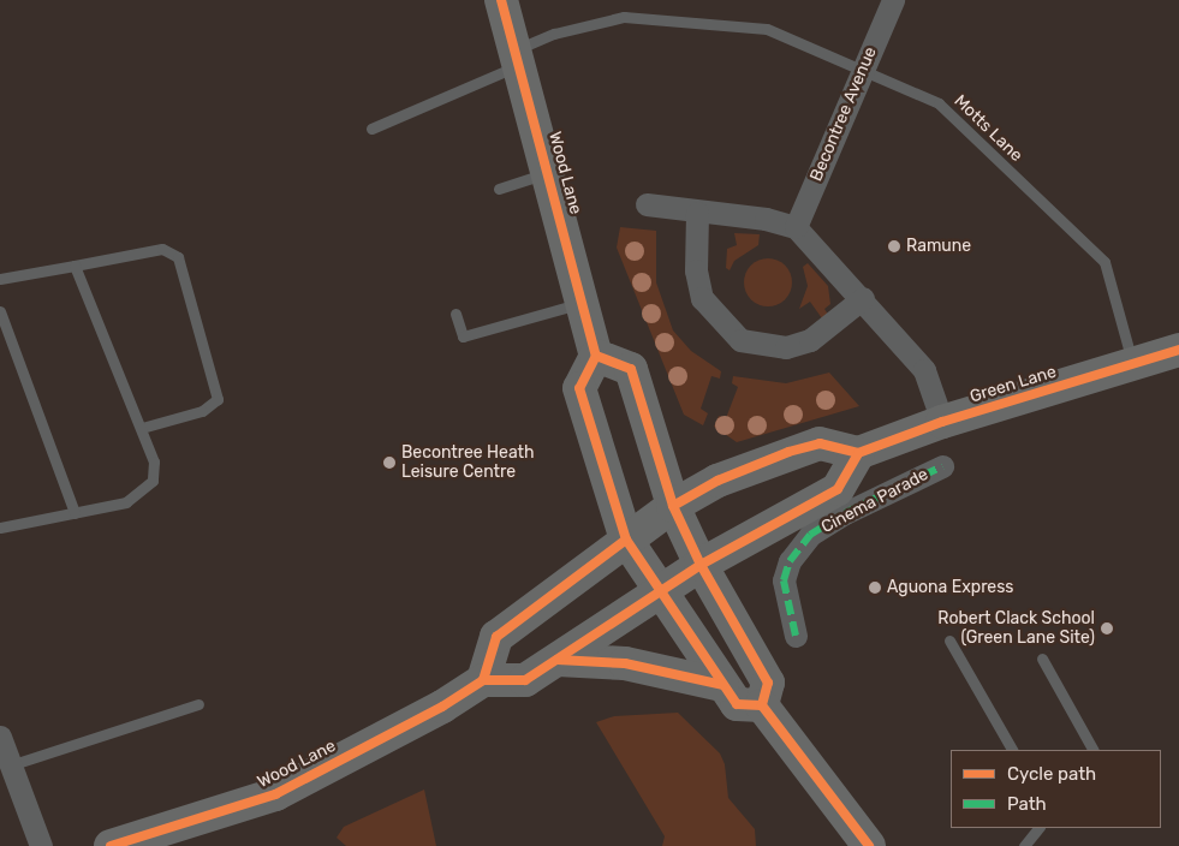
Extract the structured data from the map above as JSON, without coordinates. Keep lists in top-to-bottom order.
{
  "streets": {
    "main road": ["Wood Lane", "Green Lane"],
    "street": ["Becontree Avenue", "Cinema Parade"],
    "lane": ["Motts Lane"]
  },
  "crossings": [
    ["Becontree Avenue", "Motts Lane"],
    ["Motts Lane", "Wood Lane"],
    ["Motts Lane", "Green Lane"]
  ],
  "places": [
    "Ramune",
    "Becontree Heath Leisure Centre",
    "Aguona Express",
    "Robert Clack School (Green Lane Site)"
  ],
  "legend": ["Cycle path", "Path"]
}
